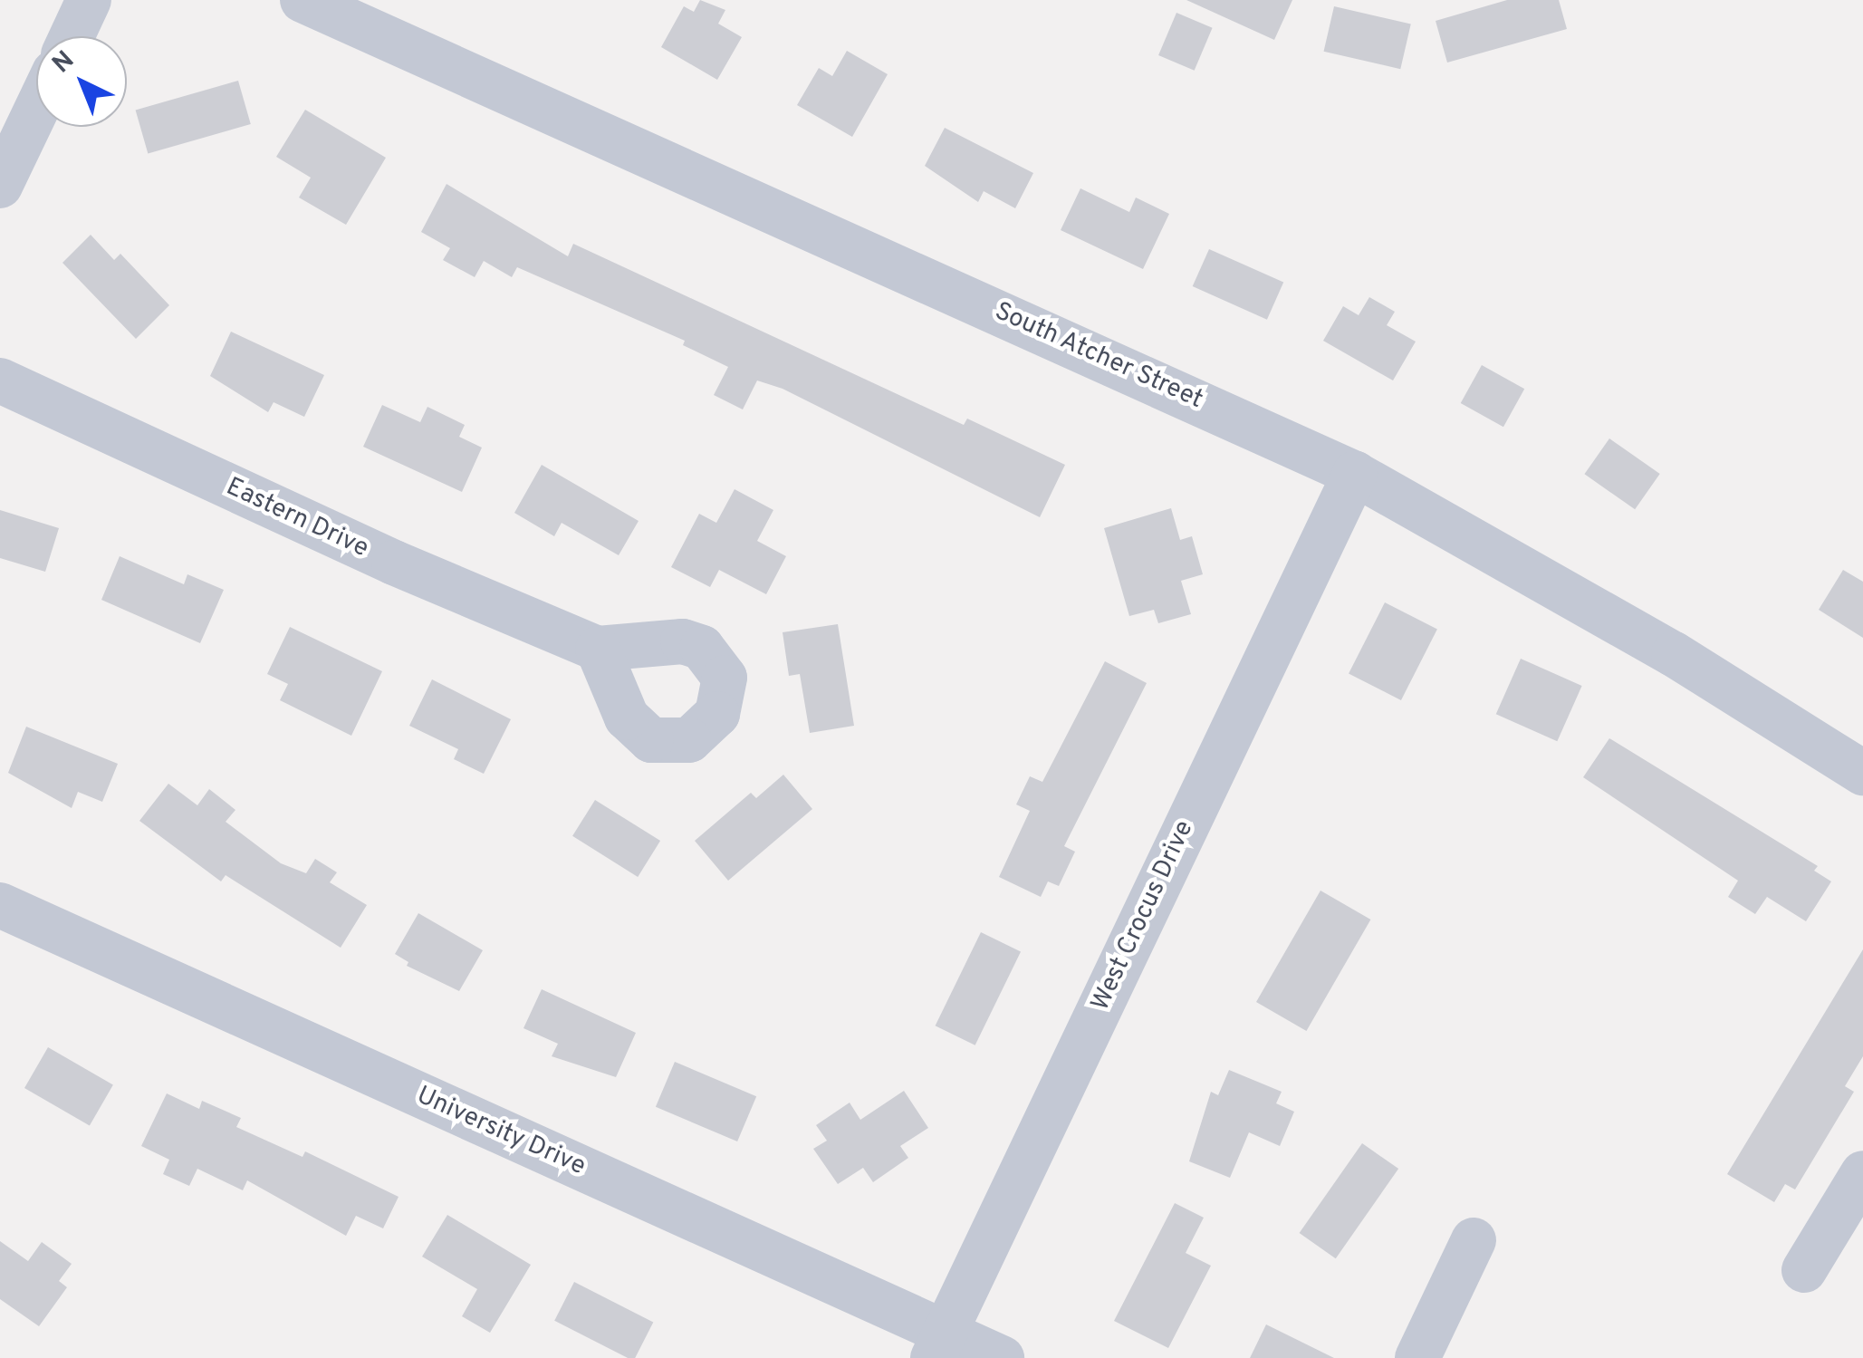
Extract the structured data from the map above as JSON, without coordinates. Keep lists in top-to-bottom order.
{
  "streets": {
    "street": [
      "South Atcher Street",
      "Eastern Drive",
      "West Crocus Drive",
      "University Drive"
    ]
  },
  "crossings": [
    ["South Atcher Street", "West Crocus Drive"],
    ["West Crocus Drive", "University Drive"]
  ],
  "north": "top left"
}
